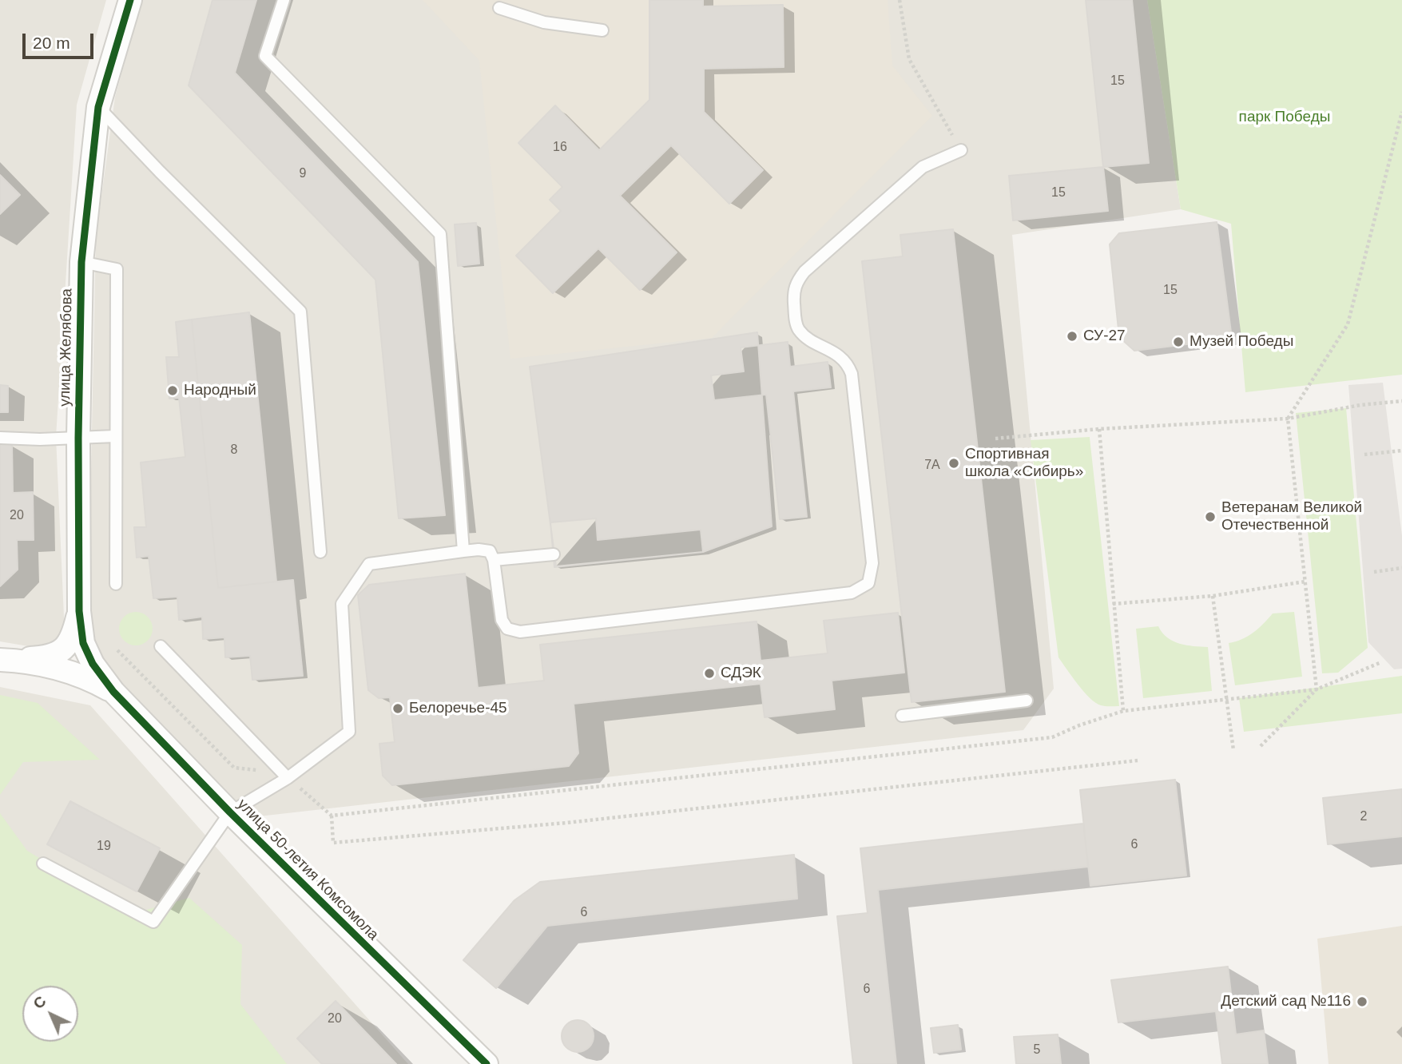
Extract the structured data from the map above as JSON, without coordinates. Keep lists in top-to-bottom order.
{
  "streets": {
    "street": ["улица Желябова", "улица 50-летия Комсомола"]
  },
  "crossings": [
    ["улица Желябова", "улица 50-летия Комсомола"]
  ],
  "parks": ["парк Победы"],
  "places": [
    "СУ-27",
    "Музей Победы",
    "Народный",
    "Спортивная школа «Сибирь»",
    "Ветеранам Великой Отечественной",
    "СДЭК",
    "Белоречье-45",
    "Детский сад №116"
  ],
  "house_numbers": [
    "15",
    "16",
    "9",
    "15",
    "15",
    "8",
    "7А",
    "20",
    "2",
    "6",
    "19",
    "6",
    "6",
    "20",
    "5"
  ],
  "scale_bar": "20 m",
  "north": "top left"
}
